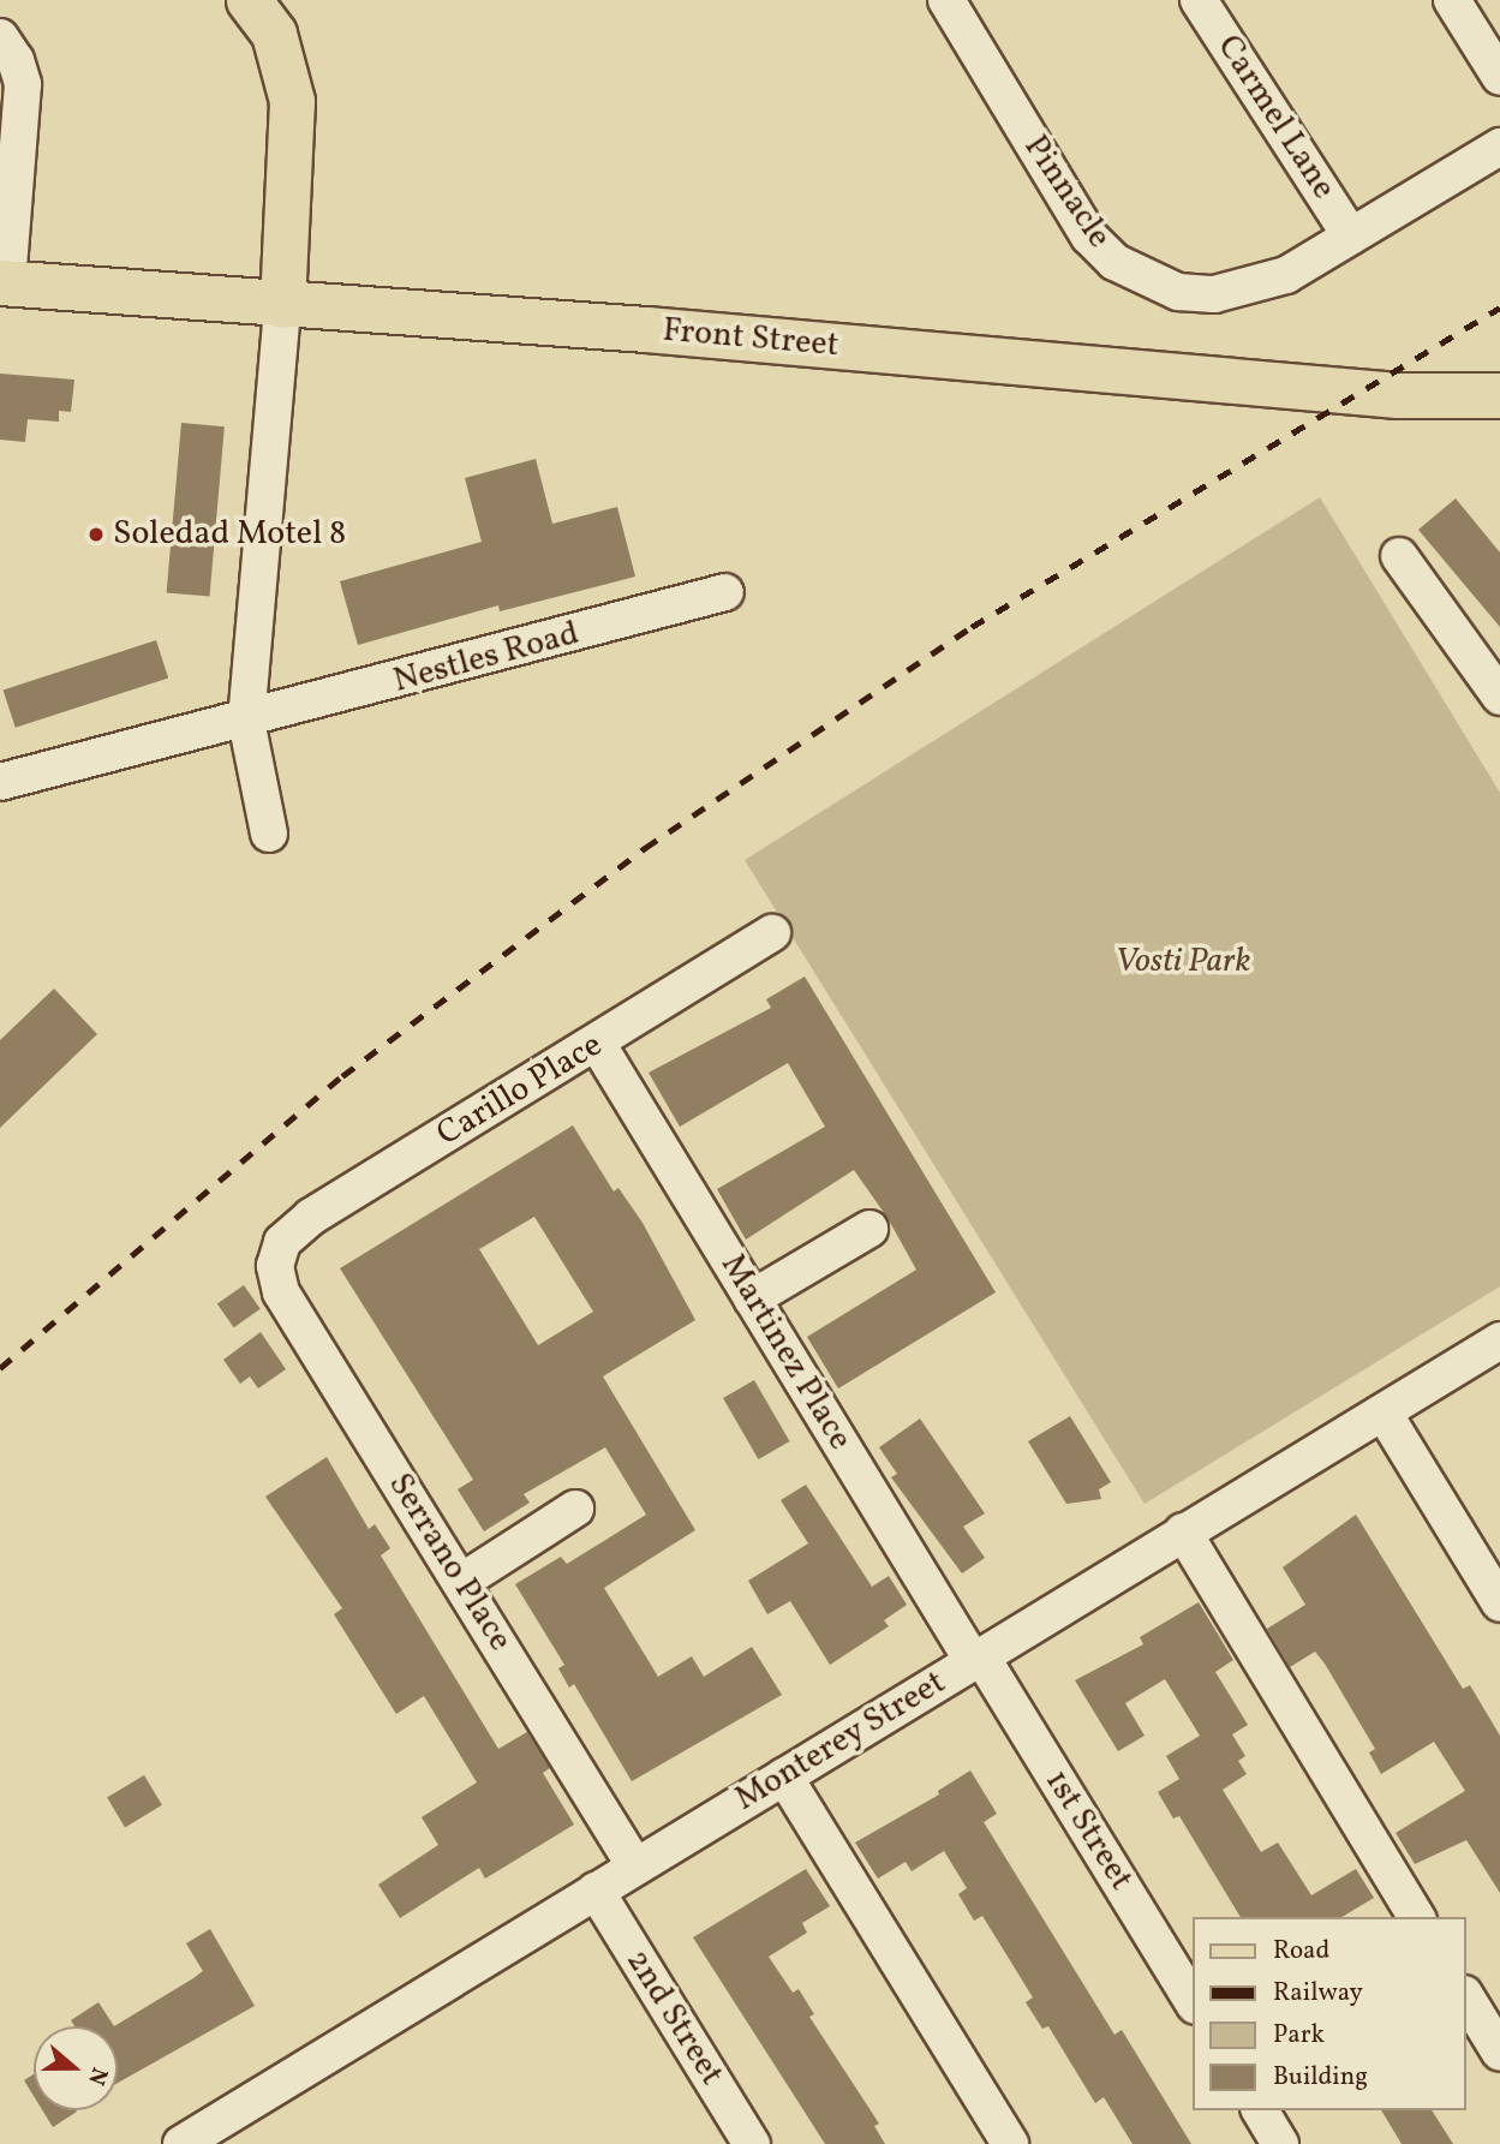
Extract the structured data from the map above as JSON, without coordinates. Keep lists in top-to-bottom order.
{
  "streets": {
    "main road": ["Front Street"],
    "street": [
      "Carmel Lane",
      "Pinnacle",
      "Nestles Road",
      "Carillo Place",
      "Martinez Place",
      "Serrano Place",
      "Monterey Street",
      "1st Street",
      "2nd Street"
    ]
  },
  "crossings": [
    ["Carmel Lane", "Pinnacle"],
    ["Carillo Place", "Martinez Place"],
    ["Carillo Place", "Serrano Place"],
    ["Martinez Place", "Monterey Street"],
    ["Martinez Place", "1st Street"],
    ["Serrano Place", "Monterey Street"],
    ["Monterey Street", "1st Street"],
    ["Monterey Street", "2nd Street"]
  ],
  "parks": ["Vosti Park"],
  "places": ["Soledad Motel 8"],
  "legend": [
    "Road",
    "Railway",
    "Park",
    "Building"
  ],
  "north": "right"
}
